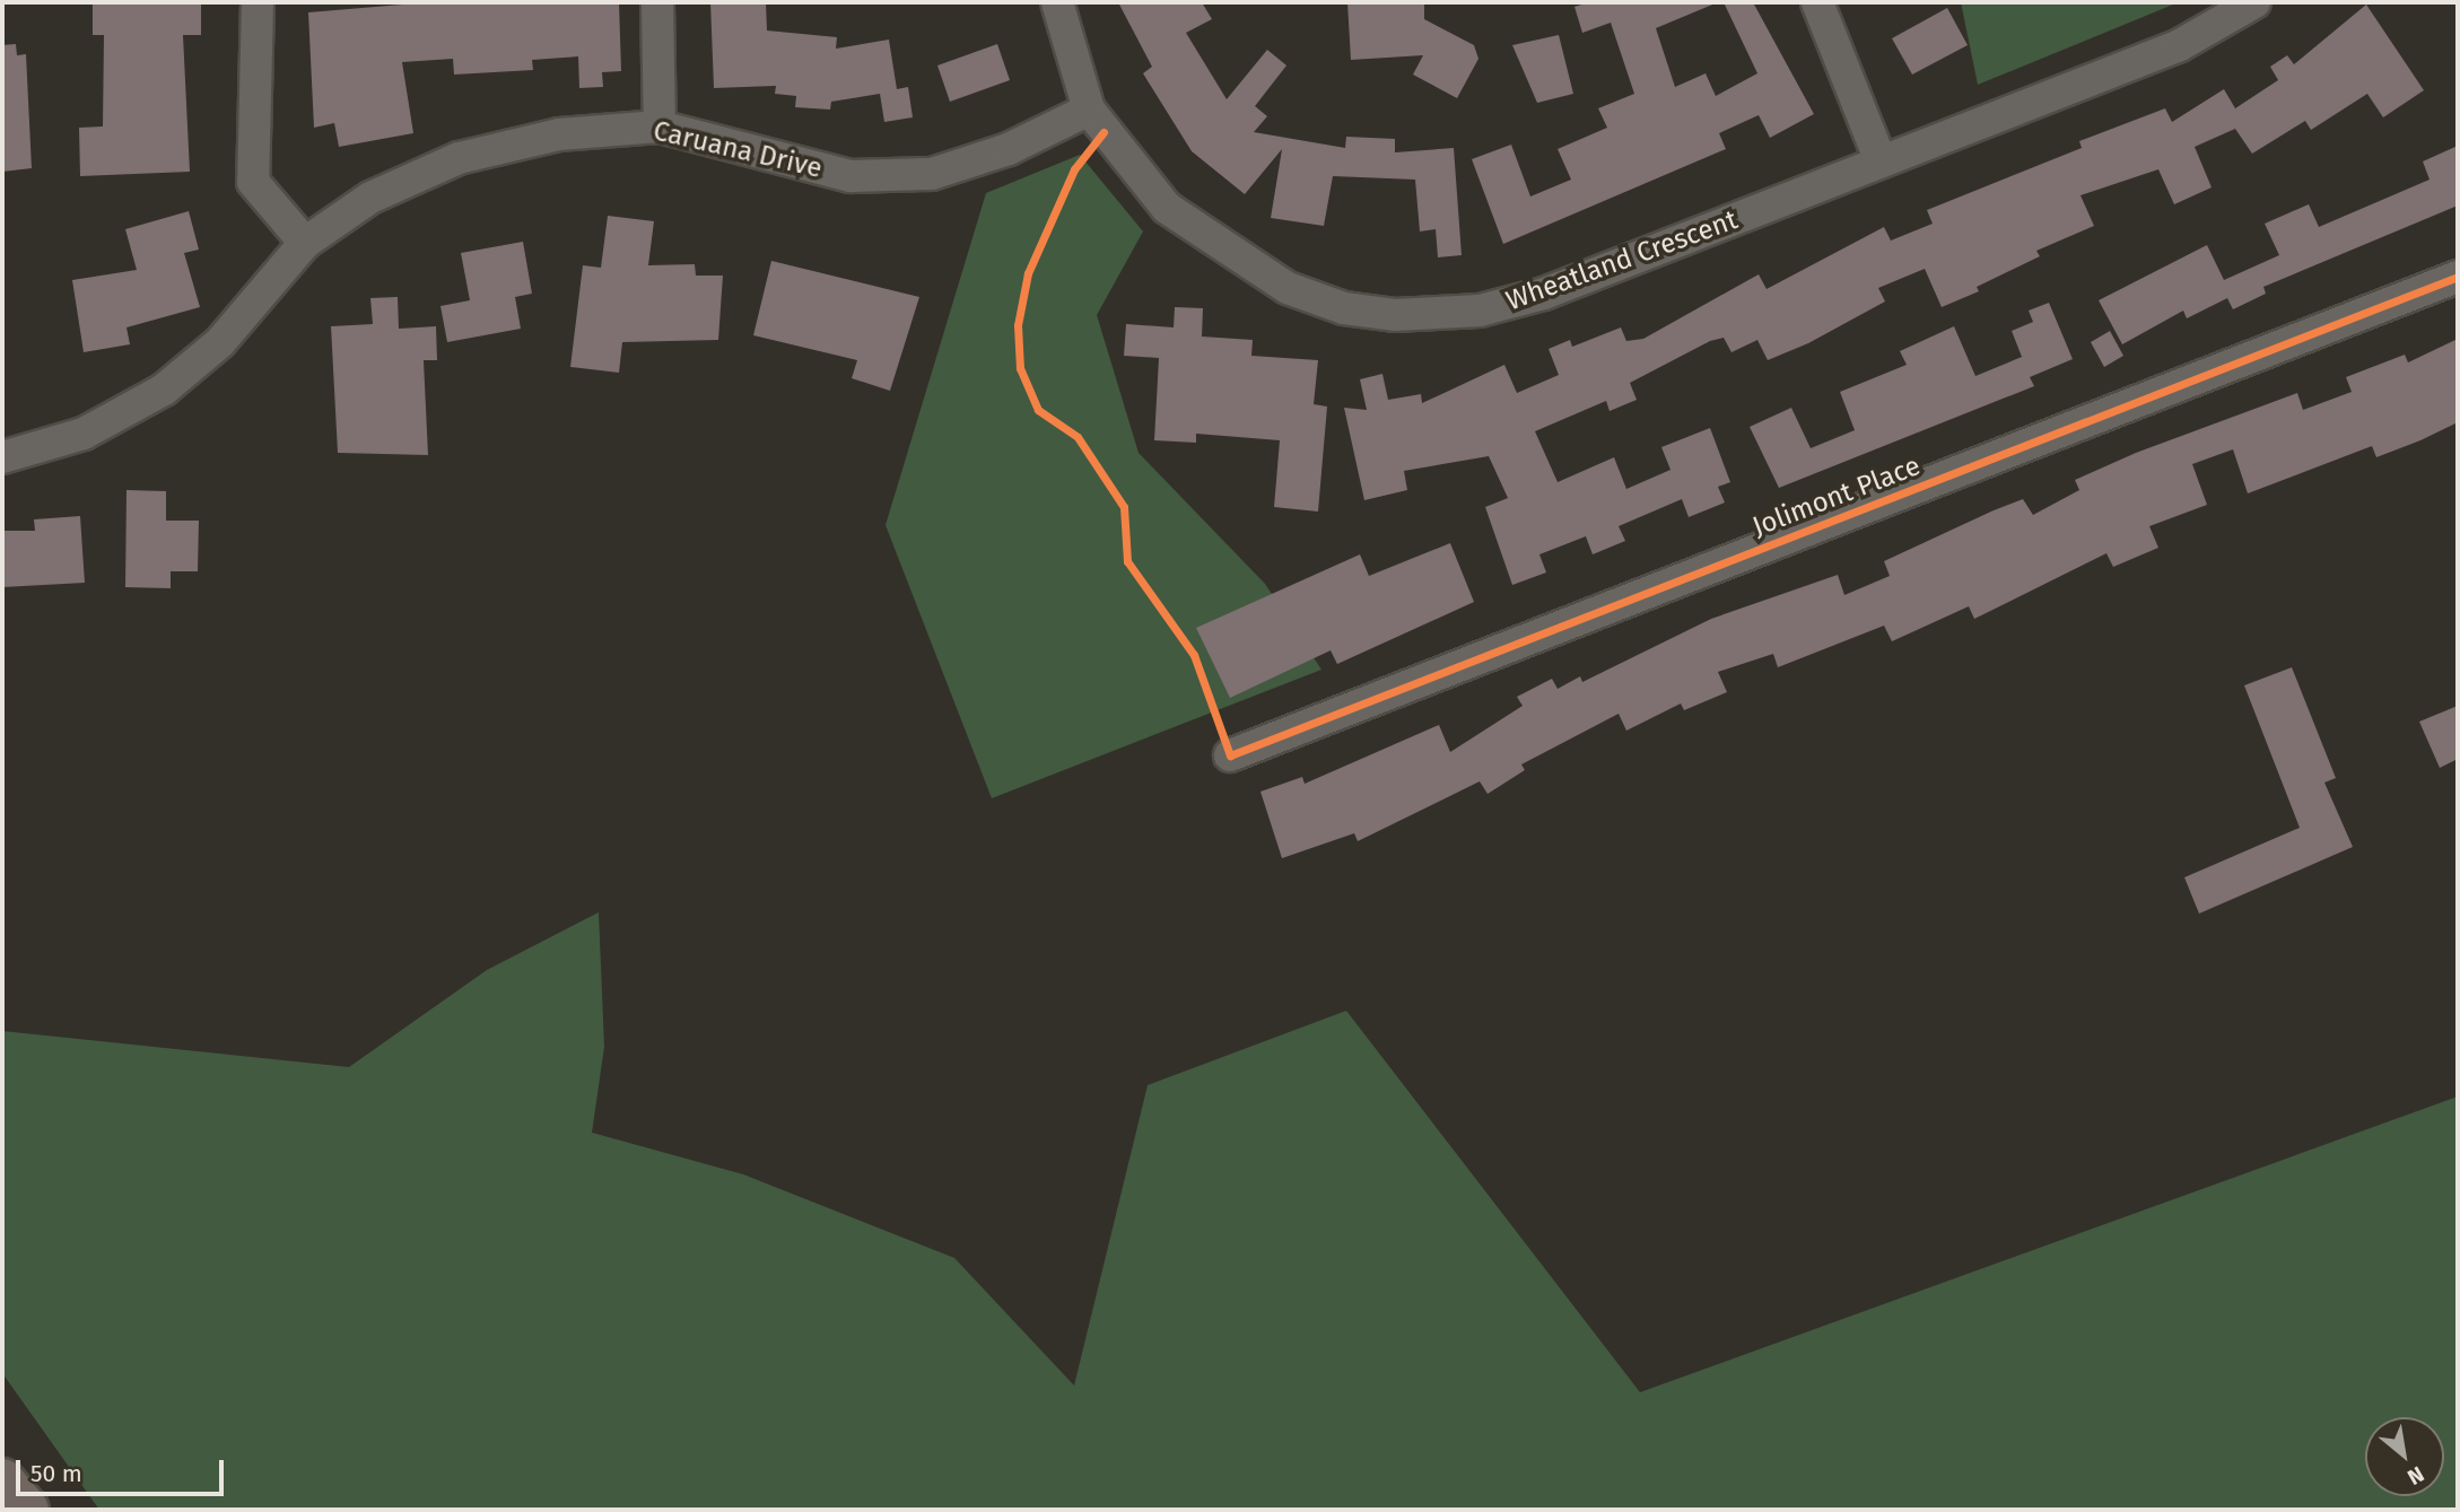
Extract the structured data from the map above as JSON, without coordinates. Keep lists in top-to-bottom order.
{
  "streets": {
    "street": ["Caruana Drive", "Wheatland Crescent", "Jolimont Place"]
  },
  "crossings": [
    ["Caruana Drive", "Wheatland Crescent"]
  ],
  "scale_bar": "50 m",
  "north": "bottom right"
}
